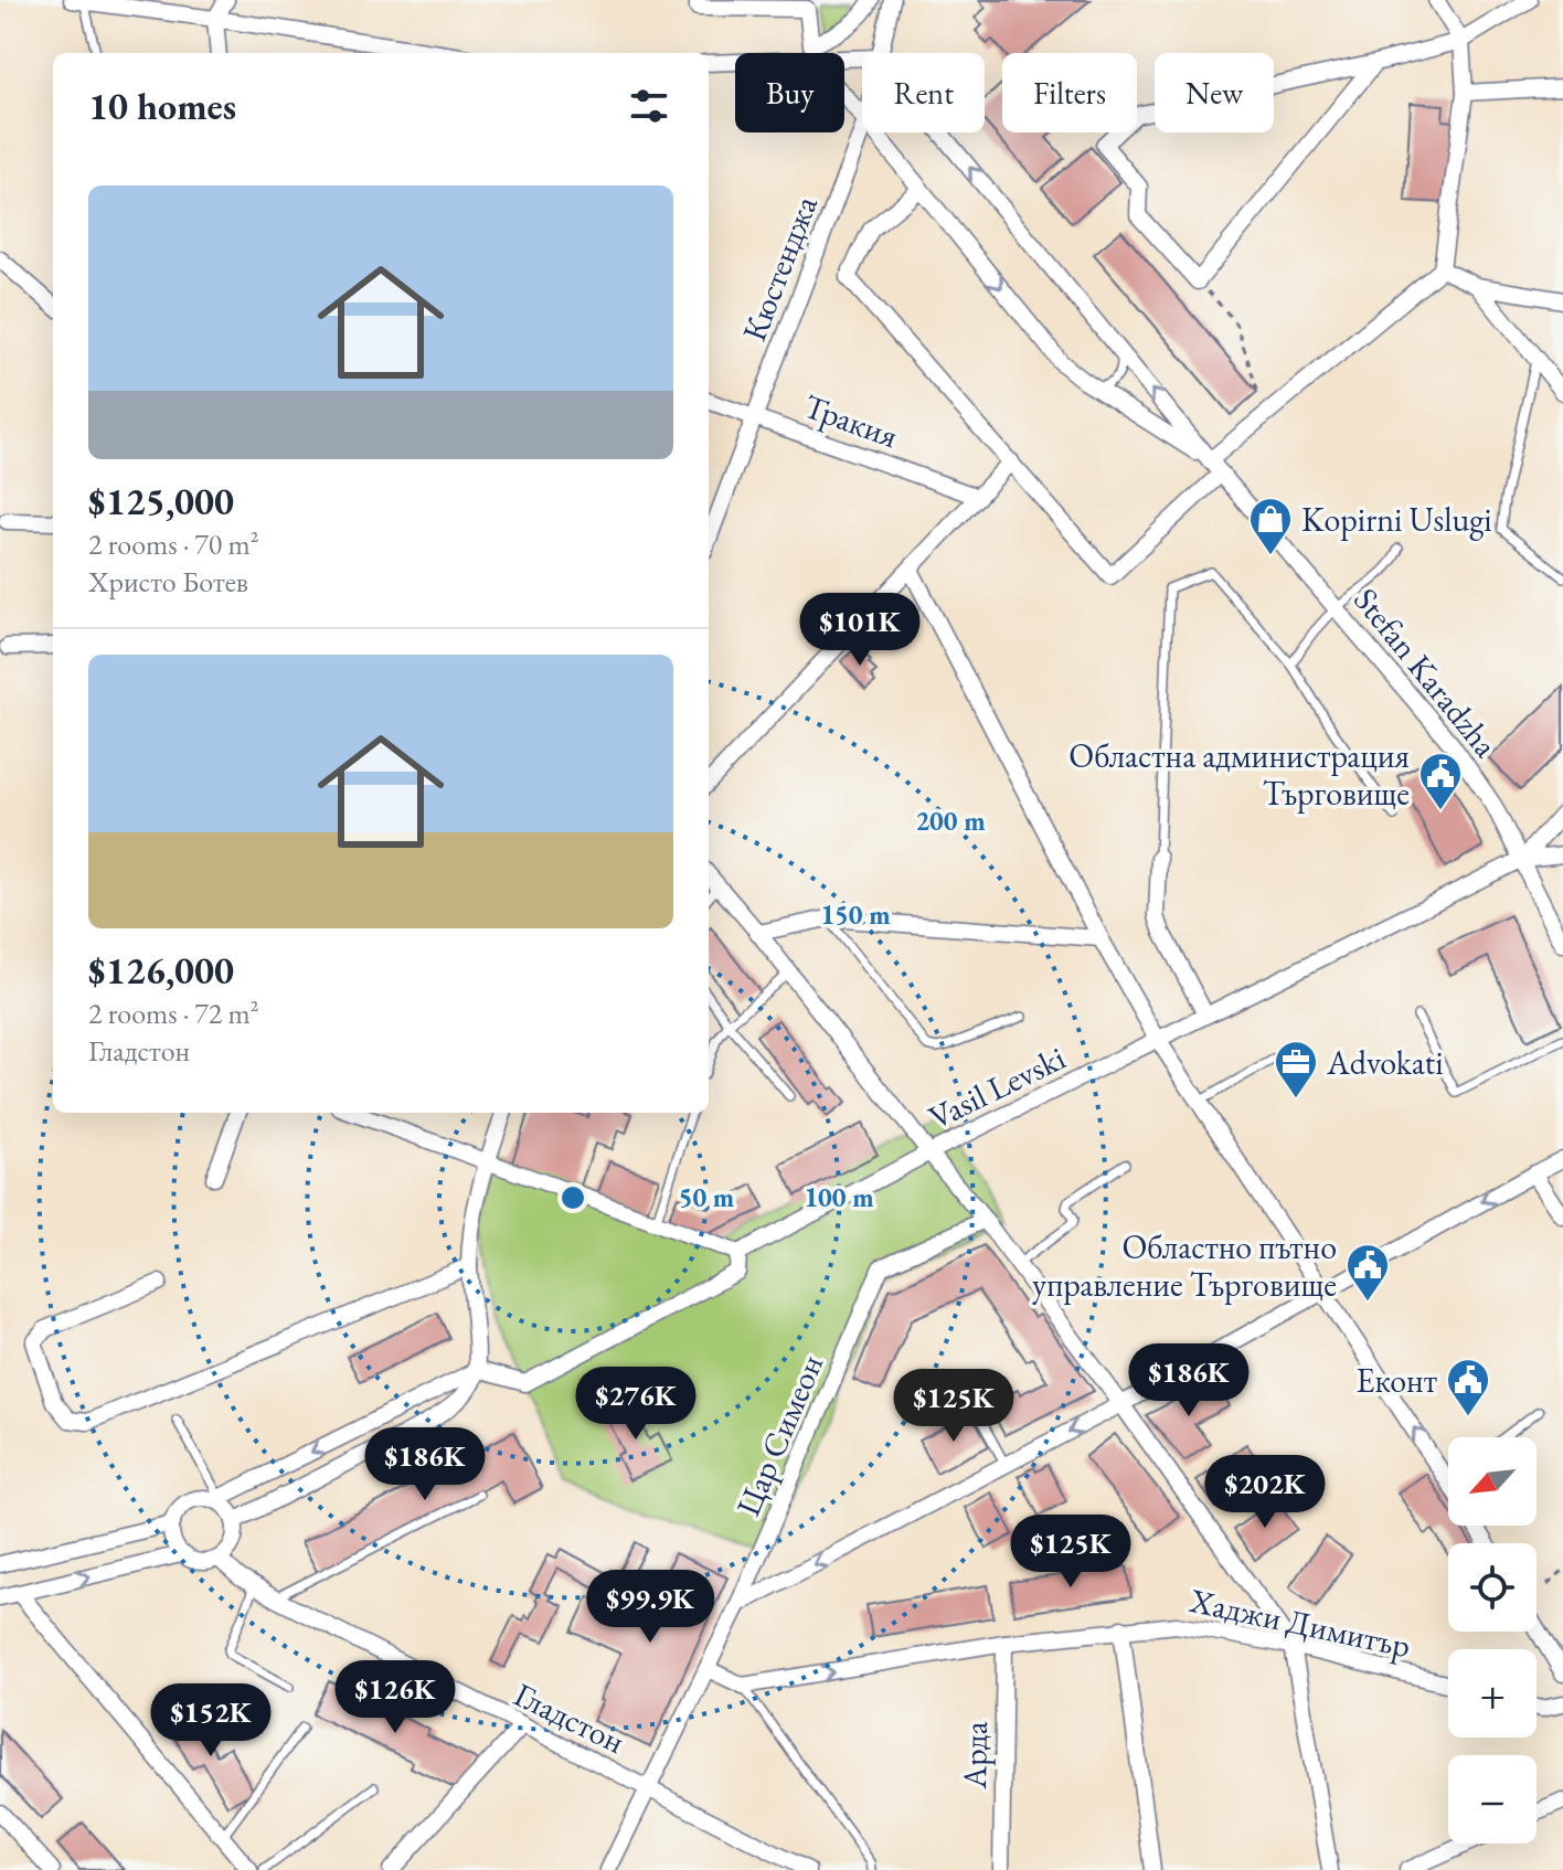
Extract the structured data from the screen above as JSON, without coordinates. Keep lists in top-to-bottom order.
{
  "streets": {
    "street": [
      "Кюстенджа",
      "Тракия",
      "Stefan Karadzha",
      "Vasil Levski",
      "Цар Симеон",
      "Хаджи Димитър",
      "Гладстон",
      "Арда"
    ]
  },
  "crossings": [
    ["Кюстенджа", "Тракия"],
    ["Stefan Karadzha", "Vasil Levski"],
    ["Цар Симеон", "Гладстон"],
    ["Хаджи Димитър", "Арда"]
  ],
  "places": {
    "shop": ["Kopirni Uslugi"],
    "public building": ["Областна администрация Търговище", "Областно пътно управление Търговище", "Еконт"],
    "office": ["Advokati"]
  },
  "north": "bottom left",
  "page": {
    "chip": [
      "Buy",
      "Rent",
      "Filters",
      "New"
    ],
    "heading": "10 homes",
    "list": [
      {
        "name": "$125,000",
        "note": "2 rooms · 70 m² · Христо Ботев"
      },
      {
        "name": "$126,000",
        "note": "2 rooms · 72 m² · Гладстон"
      }
    ],
    "price": [
      "$101K",
      "$186K",
      "$276K",
      "$125K",
      "$186K",
      "$202K",
      "$125K",
      "$99.9K",
      "$126K",
      "$152K"
    ],
    "map_buttons": ["+", "−"]
  },
  "rings": [
    "200 m",
    "150 m",
    "50 m",
    "100 m"
  ]
}
